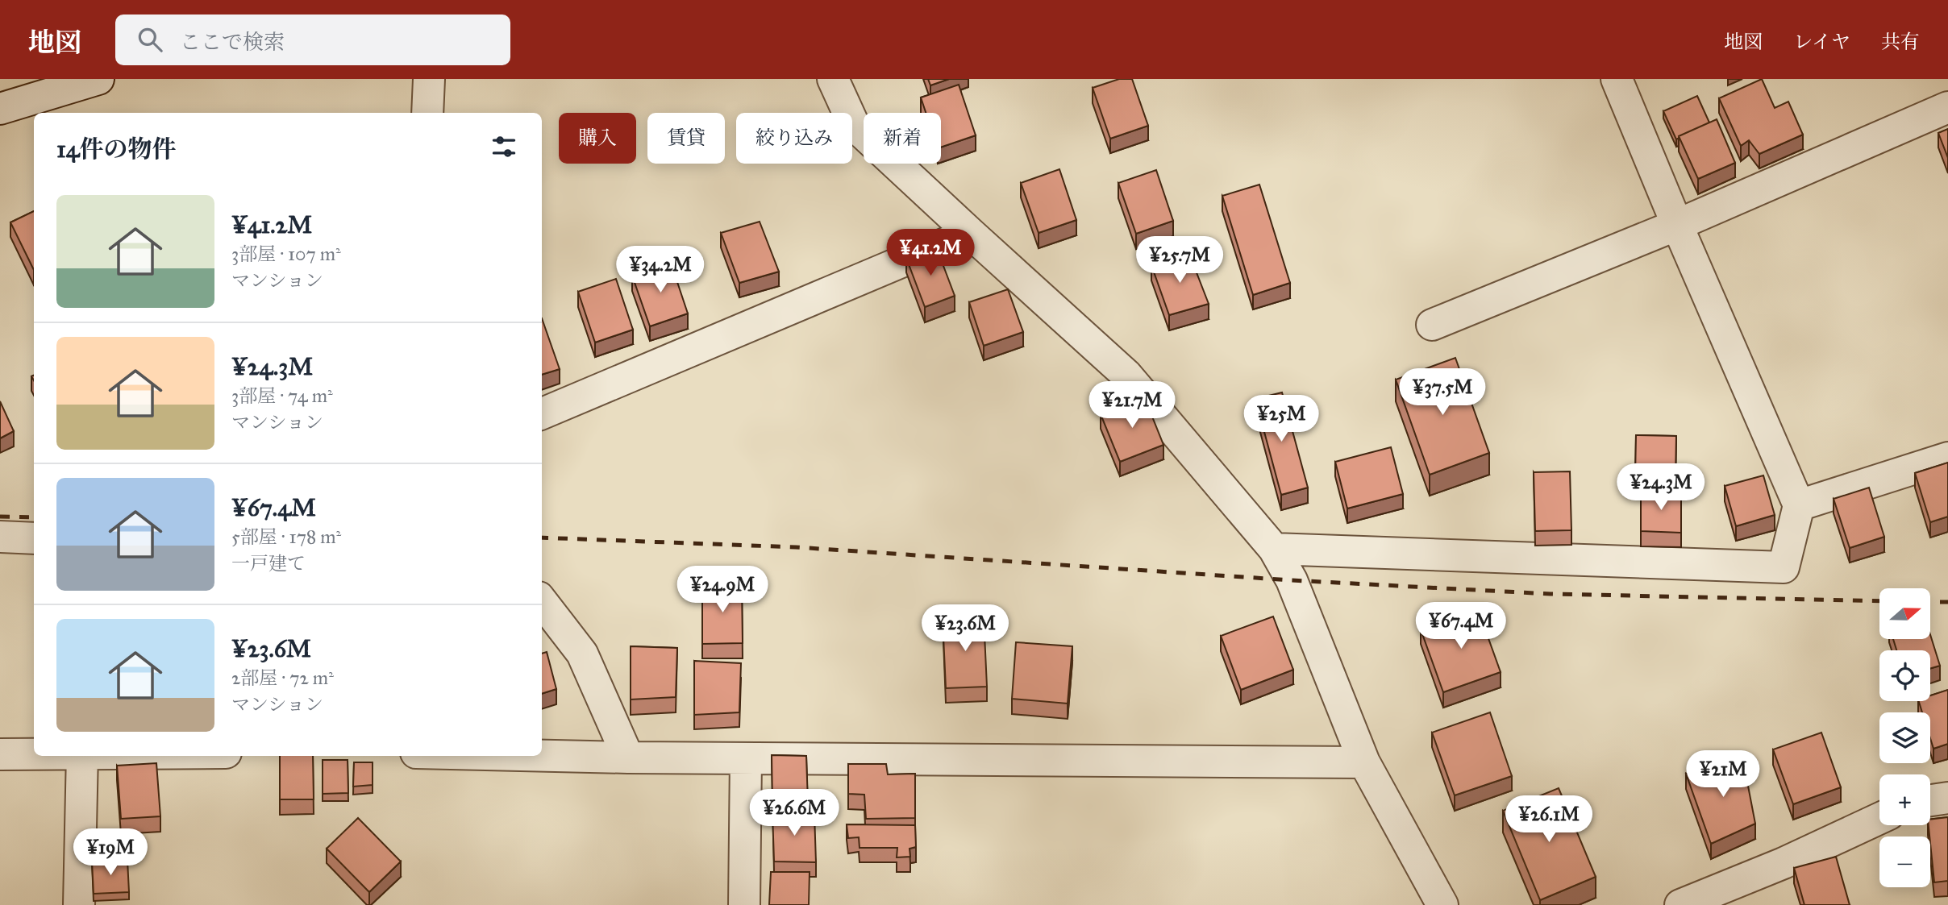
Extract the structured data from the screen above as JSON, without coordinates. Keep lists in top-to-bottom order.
{
  "north": "right",
  "page": {
    "header": "地図",
    "search": "ここで検索",
    "nav": ["地図", "レイヤ", "共有"],
    "chip": [
      "購入",
      "賃貸",
      "絞り込み",
      "新着"
    ],
    "heading": "14件の物件",
    "list": [
      {
        "name": "¥41.2M",
        "note": "3部屋 · 107 m² · マンション"
      },
      {
        "name": "¥24.3M",
        "note": "3部屋 · 74 m² · マンション"
      },
      {
        "name": "¥67.4M",
        "note": "5部屋 · 178 m² · 一戸建て"
      },
      {
        "name": "¥23.6M",
        "note": "2部屋 · 72 m² · マンション"
      }
    ],
    "price": [
      "¥41.2M",
      "¥25.7M",
      "¥34.2M",
      "¥37.5M",
      "¥21.7M",
      "¥25M",
      "¥24.3M",
      "¥24.9M",
      "¥67.4M",
      "¥23.6M",
      "¥21M",
      "¥26.6M",
      "¥26.1M",
      "¥19M"
    ],
    "map_buttons": ["+", "−"]
  }
}
